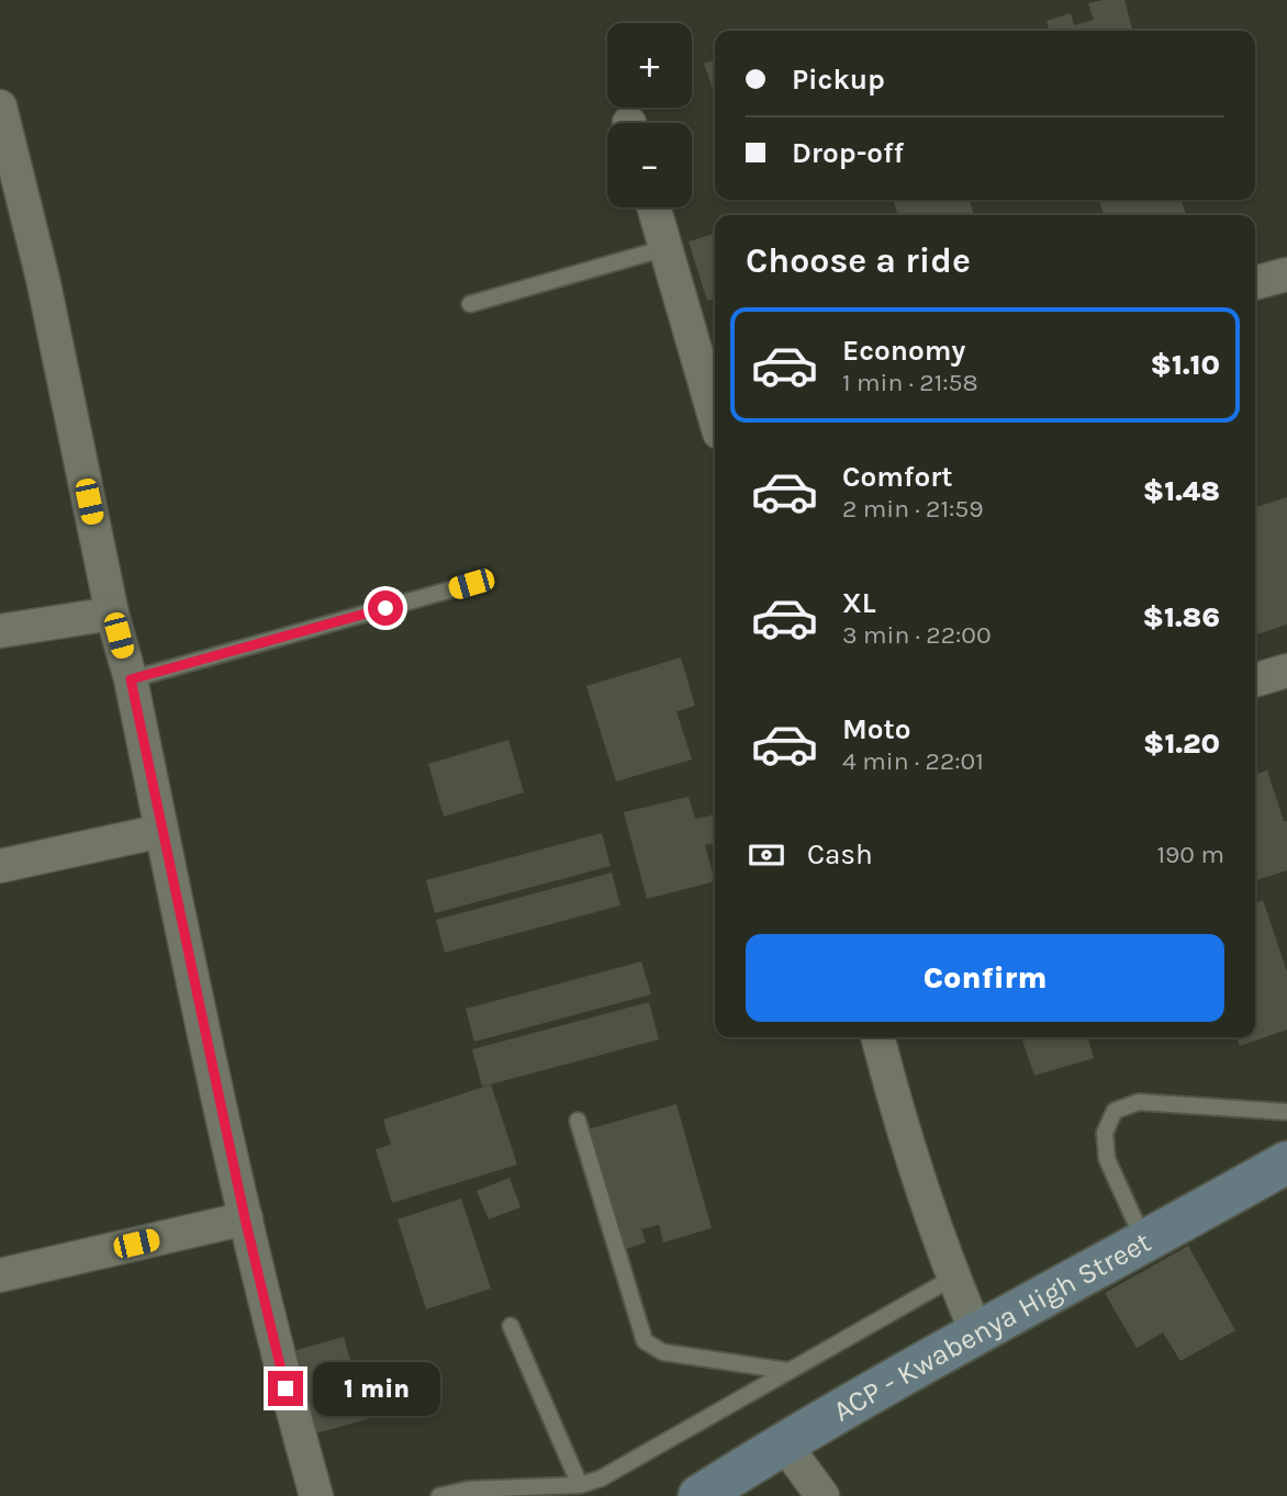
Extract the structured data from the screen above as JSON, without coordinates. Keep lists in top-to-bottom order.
{
  "streets": {
    "main road": ["ACP - Kwabenya High Street"]
  },
  "page": {
    "map_buttons": ["+", "−"],
    "banner": ["Pickup", "Drop-off"],
    "heading": "Choose a ride",
    "list": [
      {
        "name": "Economy",
        "note": "1 min · 21:58",
        "value": "$1.10"
      },
      {
        "name": "Comfort",
        "note": "2 min · 21:59",
        "value": "$1.48"
      },
      {
        "name": "XL",
        "note": "3 min · 22:00",
        "value": "$1.86"
      },
      {
        "name": "Moto",
        "note": "4 min · 22:01",
        "value": "$1.20"
      }
    ],
    "pay": ["Cash", "190 m"],
    "buttons": "Confirm",
    "bubble": "1 min"
  }
}
